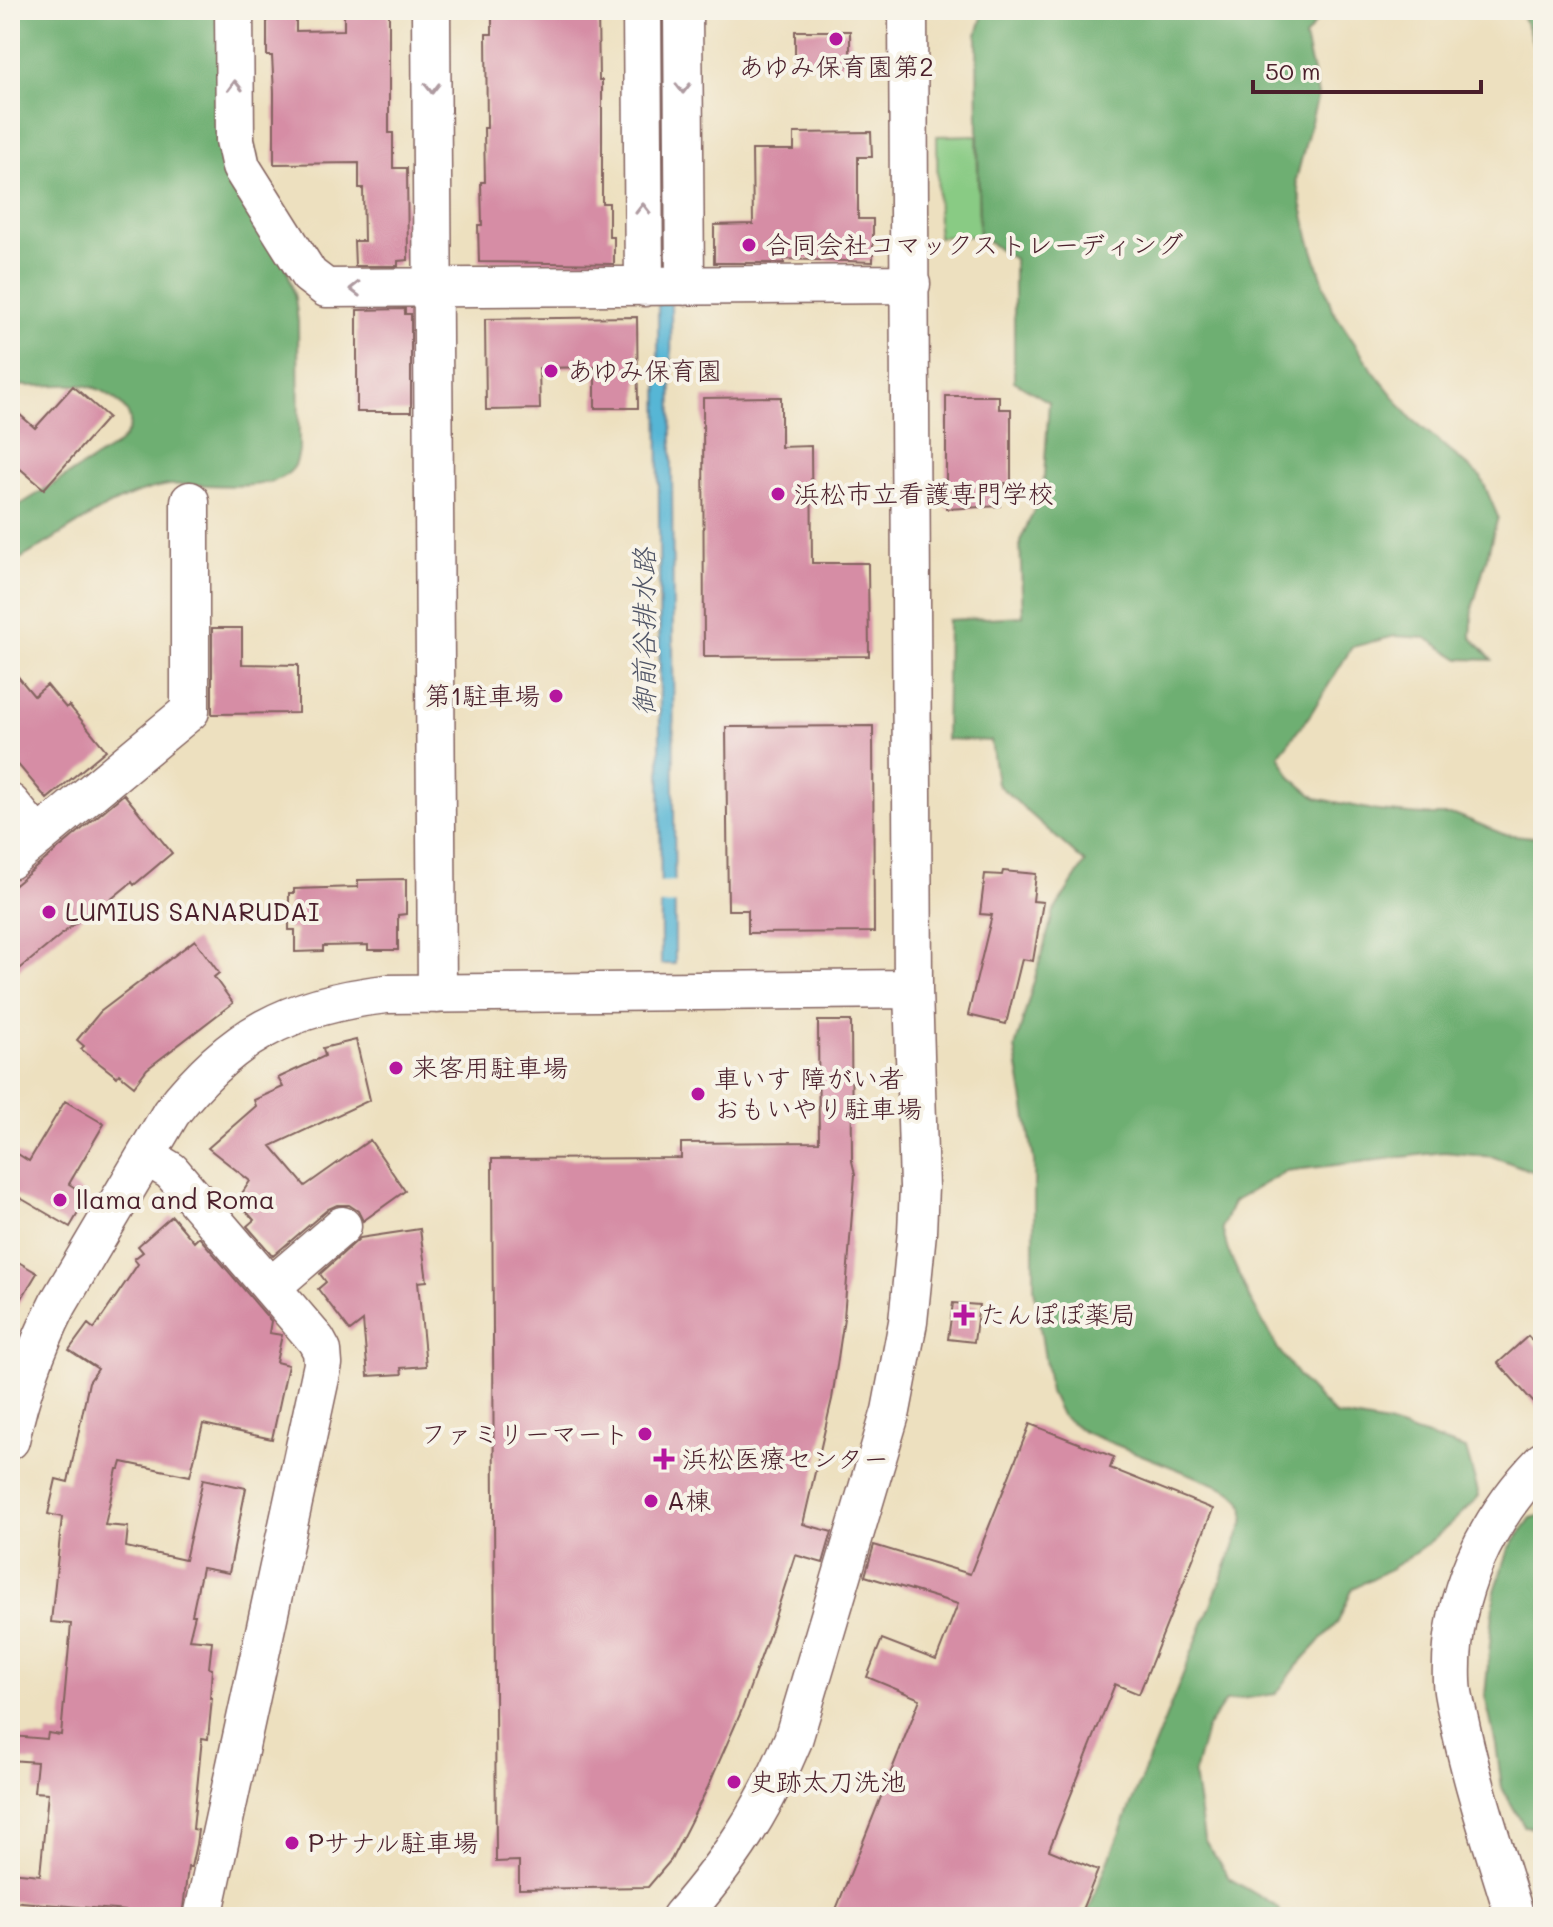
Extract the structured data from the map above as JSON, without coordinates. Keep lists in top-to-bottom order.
{
  "water": ["御前谷排水路"],
  "places": {
    "other": [
      "あゆみ保育園第2",
      "合同会社コマックストレーディング",
      "あゆみ保育園",
      "浜松市立看護専門学校",
      "第1駐車場",
      "LUMIUS SANARUDAI",
      "来客用駐車場",
      "車いす 障がい者 おもいやり駐車場",
      "llama and Roma",
      "ファミリーマート",
      "A棟",
      "史跡太刀洗池",
      "Pサナル駐車場"
    ],
    "health": ["たんぽぽ薬局", "浜松医療センター"]
  },
  "scale_bar": "50 m"
}
